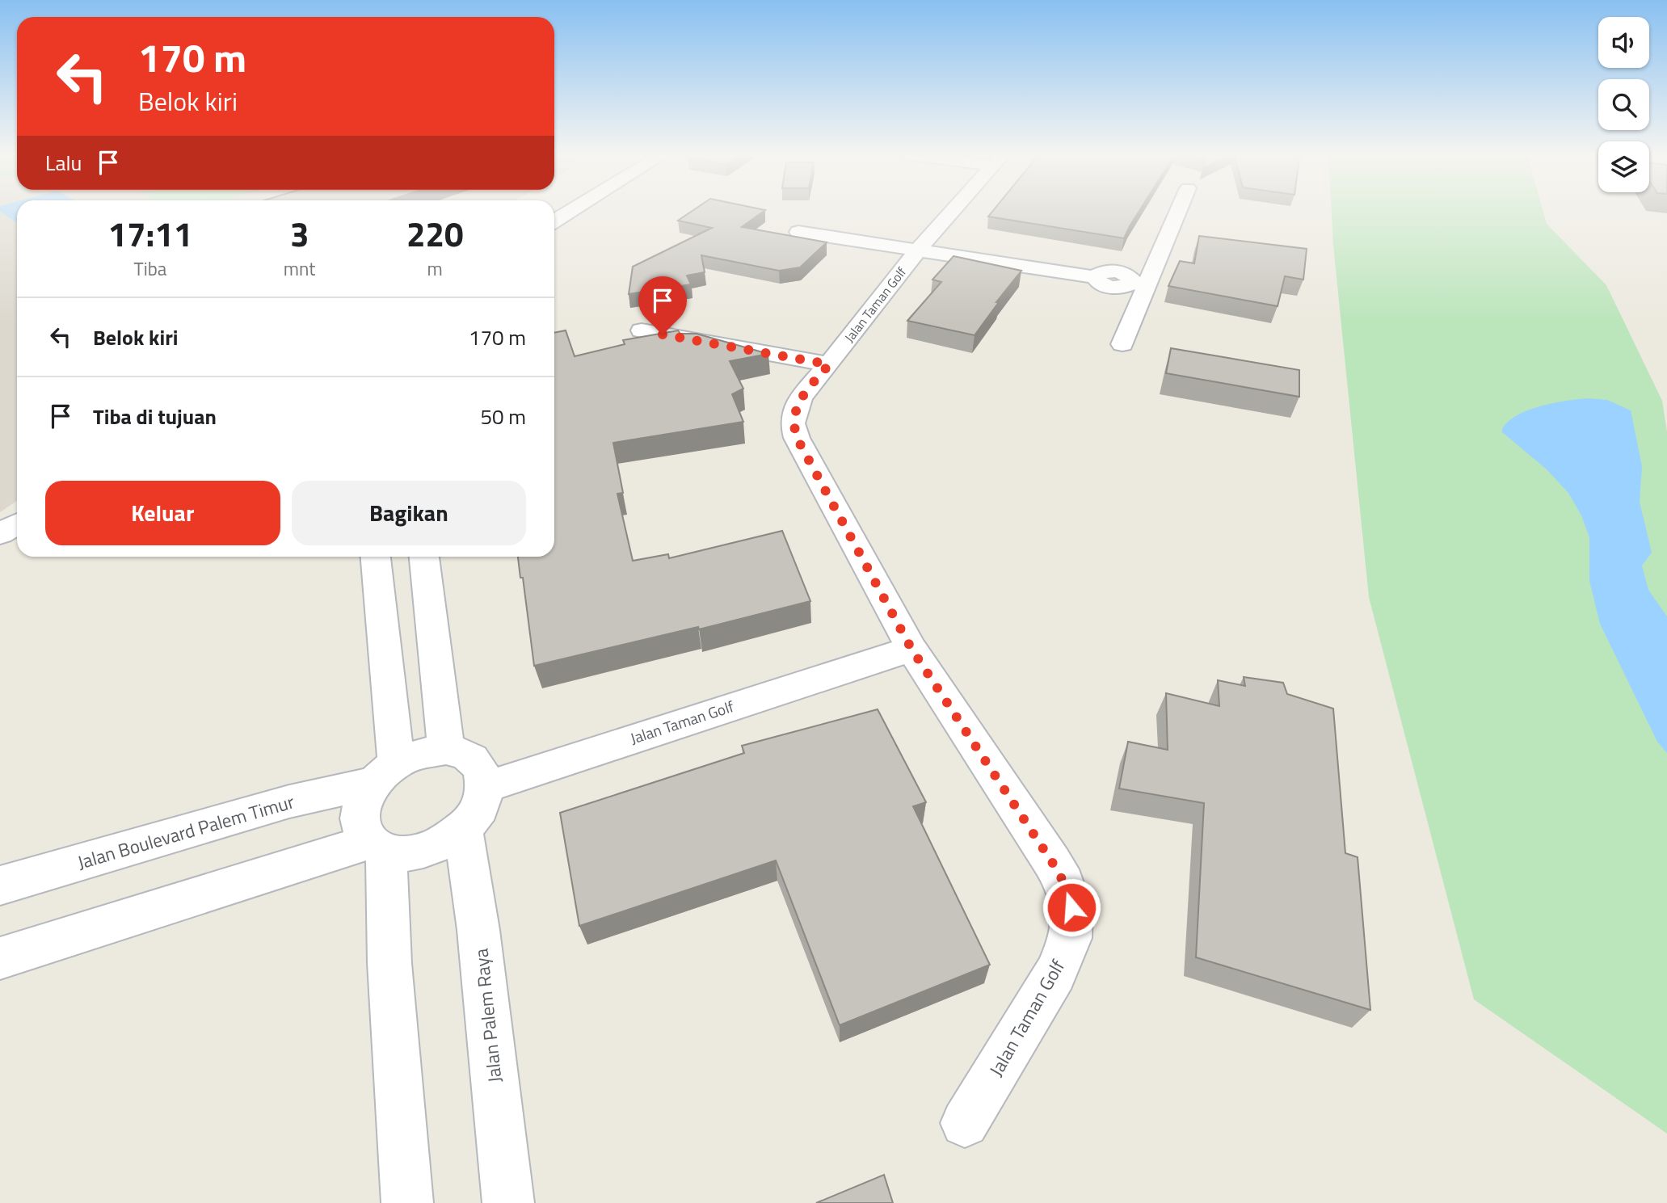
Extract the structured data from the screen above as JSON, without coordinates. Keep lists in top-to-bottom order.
{
  "streets": {
    "street": ["Jalan Taman Golf", "Jalan Boulevard Palem Timur", "Jalan Palem Raya"]
  },
  "crossings": [
    ["Jalan Taman Golf", "Jalan Boulevard Palem Timur"],
    ["Jalan Taman Golf", "Jalan Palem Raya"],
    ["Jalan Boulevard Palem Timur", "Jalan Palem Raya"]
  ],
  "page": {
    "turn": ["170 m", "Belok kiri"],
    "then": "Lalu",
    "eta": [
      "17:11",
      "Tiba",
      "3",
      "mnt",
      "220",
      "m"
    ],
    "list": [
      {
        "name": "Belok kiri",
        "value": "170 m"
      },
      {
        "name": "Tiba di tujuan",
        "value": "50 m"
      }
    ],
    "buttons": ["Keluar", "Bagikan"]
  }
}
